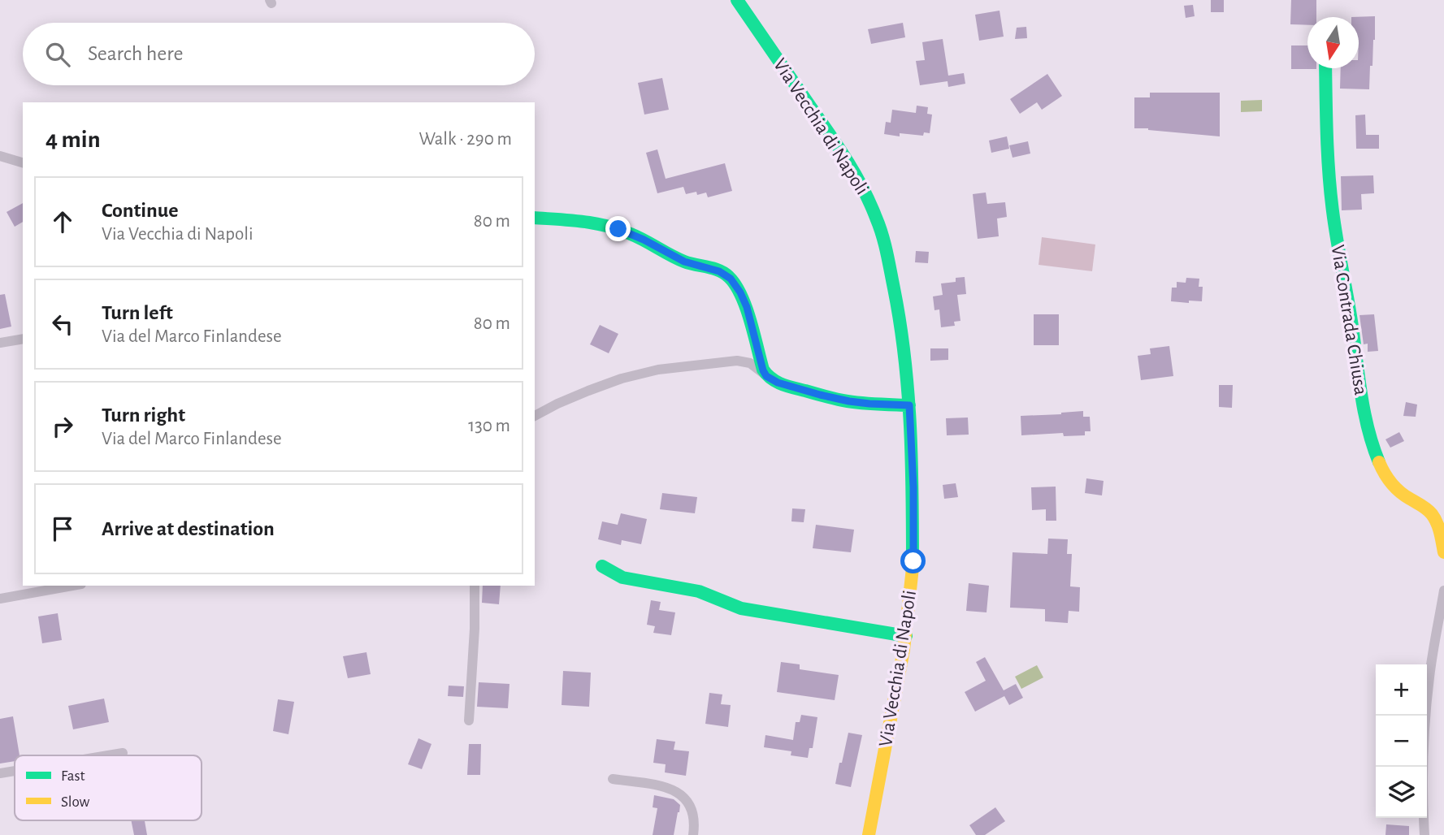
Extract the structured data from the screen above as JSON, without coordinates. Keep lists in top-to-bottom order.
{
  "streets": {
    "street": ["Via Vecchia di Napoli", "Via Contrada Chiusa"]
  },
  "legend": ["Fast", "Slow"],
  "north": "bottom",
  "page": {
    "search": "Search here",
    "heading": ["4 min", "Walk · 290 m"],
    "list": [
      ["Continue", "Via Vecchia di Napoli", "80 m"],
      ["Turn left", "Via del Marco Finlandese", "80 m"],
      ["Turn right", "Via del Marco Finlandese", "130 m"],
      "Arrive at destination"
    ],
    "map_buttons": ["+", "−"]
  }
}
